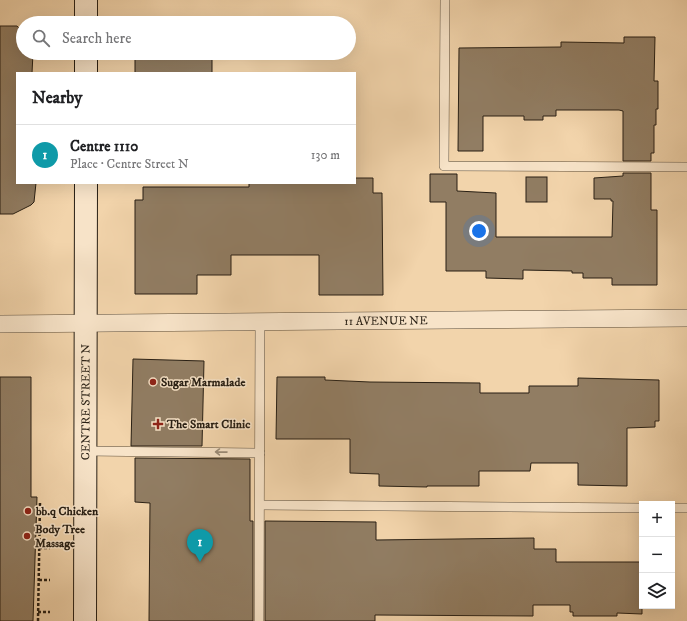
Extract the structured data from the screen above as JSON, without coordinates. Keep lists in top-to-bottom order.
{
  "streets": {
    "main road": ["CENTRE STREET N"],
    "street": ["11 AVENUE NE"]
  },
  "crossings": [
    ["11 AVENUE NE", "CENTRE STREET N"]
  ],
  "places": {
    "other": ["Sugar Marmalade", "bb.q Chicken", "Body Tree Massage"],
    "health": ["The Smart Clinic"]
  },
  "page": {
    "search": "Search here",
    "heading": "Nearby",
    "list": [
      {
        "mark": "1",
        "name": "Centre 1110",
        "note": "Place · Centre Street N",
        "value": "130 m"
      }
    ],
    "map_buttons": ["+", "−"],
    "pins": "1"
  }
}
